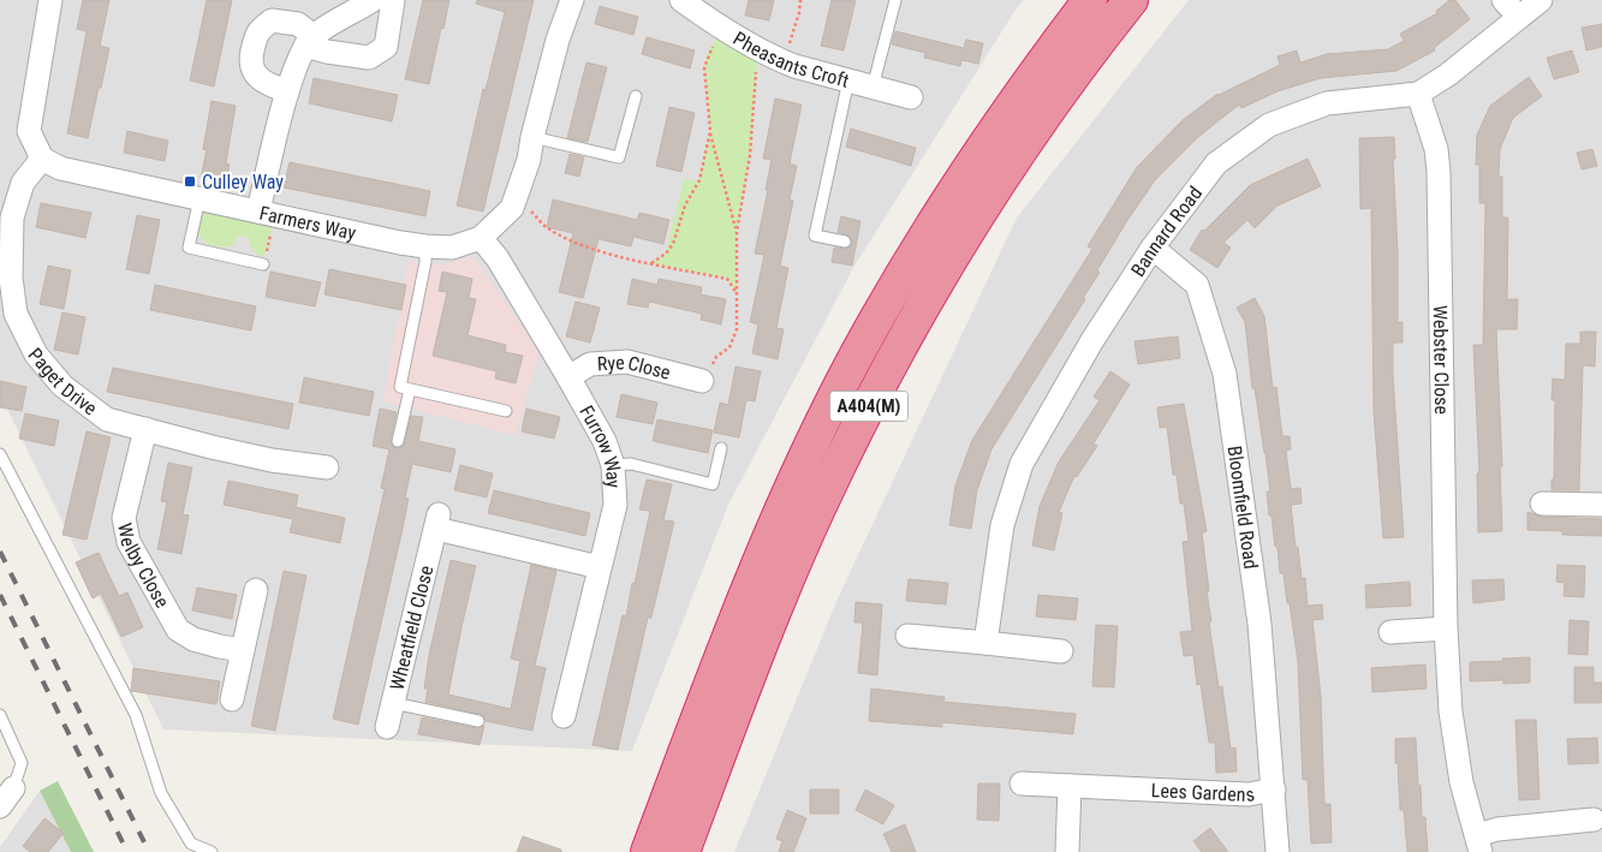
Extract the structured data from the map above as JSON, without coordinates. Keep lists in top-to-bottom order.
{
  "streets": {
    "highway": ["A404(M)"],
    "street": [
      "Pheasants Croft",
      "Farmers Way",
      "Bannard Road",
      "Webster Close",
      "Rye Close",
      "Paget Drive",
      "Furrow Way",
      "Bloomfield Road",
      "Welby Close",
      "Wheatfield Close",
      "Lees Gardens"
    ]
  },
  "crossings": [
    ["Farmers Way", "Paget Drive"],
    ["Farmers Way", "Furrow Way"],
    ["Bannard Road", "Webster Close"],
    ["Bannard Road", "Bloomfield Road"],
    ["Rye Close", "Furrow Way"],
    ["Paget Drive", "Welby Close"],
    ["Furrow Way", "Wheatfield Close"],
    ["Bloomfield Road", "Lees Gardens"]
  ],
  "places": {
    "transit": ["Culley Way"]
  }
}
